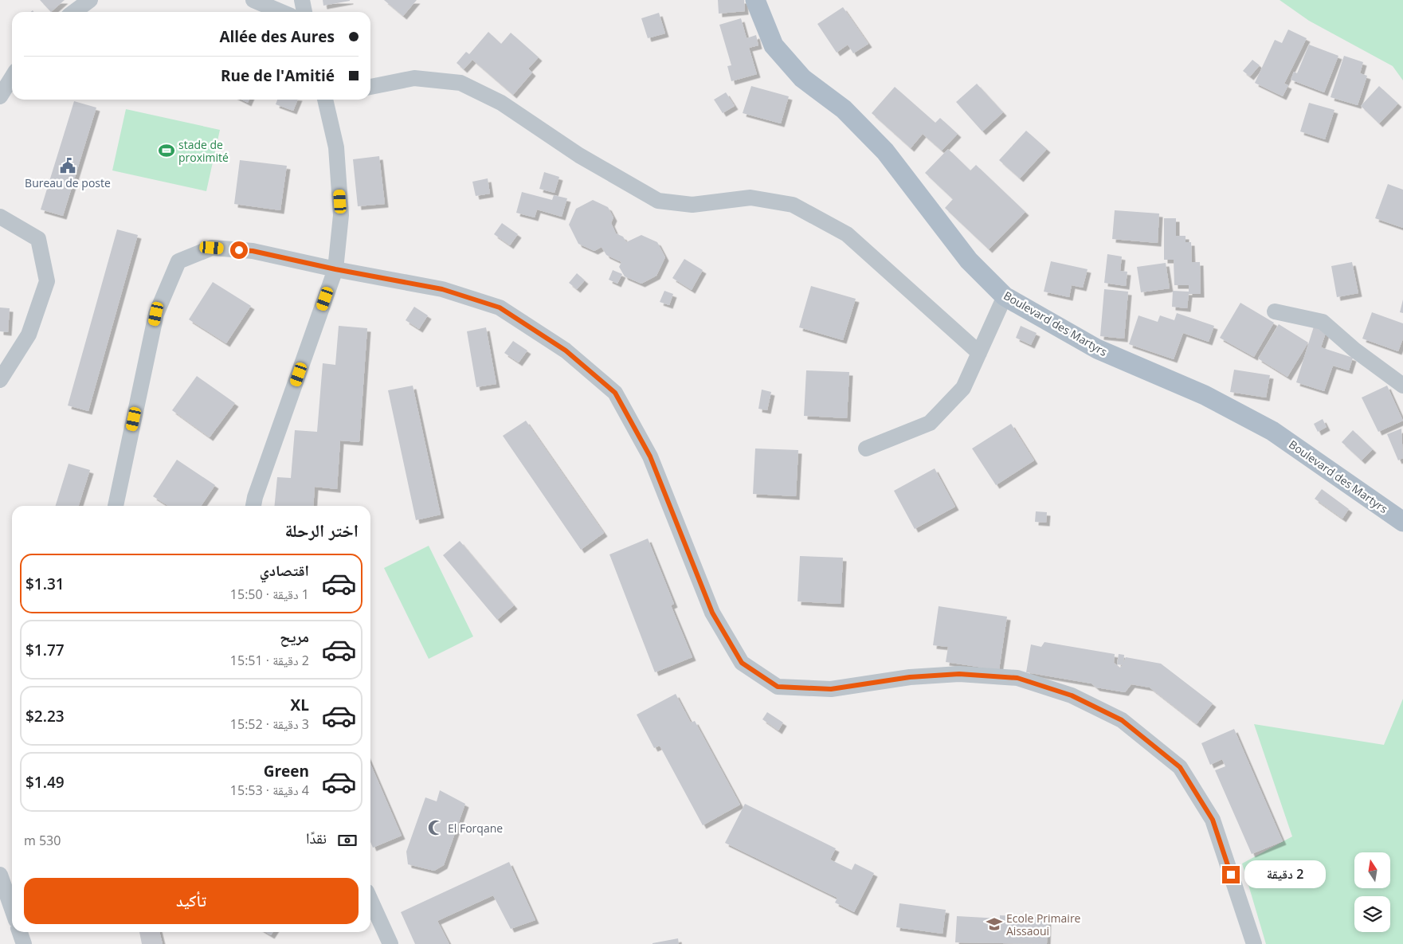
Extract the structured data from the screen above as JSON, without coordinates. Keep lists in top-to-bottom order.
{
  "streets": {
    "main road": ["Boulevard des Martyrs"]
  },
  "places": {
    "sports": ["stade de proximité"],
    "public building": ["Bureau de poste"],
    "mosque": ["El Forqane"],
    "school or university": ["Ecole Primaire Aissaoui"]
  },
  "north": "top",
  "page": {
    "banner": ["Allée des Aures", "Rue de l'Amitié"],
    "heading": "اختر الرحلة",
    "list": [
      {
        "name": "اقتصادي",
        "note": "1 دقيقة · 15:50",
        "value": "$1.31"
      },
      {
        "name": "مريح",
        "note": "2 دقيقة · 15:51",
        "value": "$1.77"
      },
      {
        "name": "XL",
        "note": "3 دقيقة · 15:52",
        "value": "$2.23"
      },
      {
        "name": "Green",
        "note": "4 دقيقة · 15:53",
        "value": "$1.49"
      }
    ],
    "pay": ["نقدًا", "530 m"],
    "bubble": "2 دقيقة",
    "buttons": "تأكيد"
  }
}
